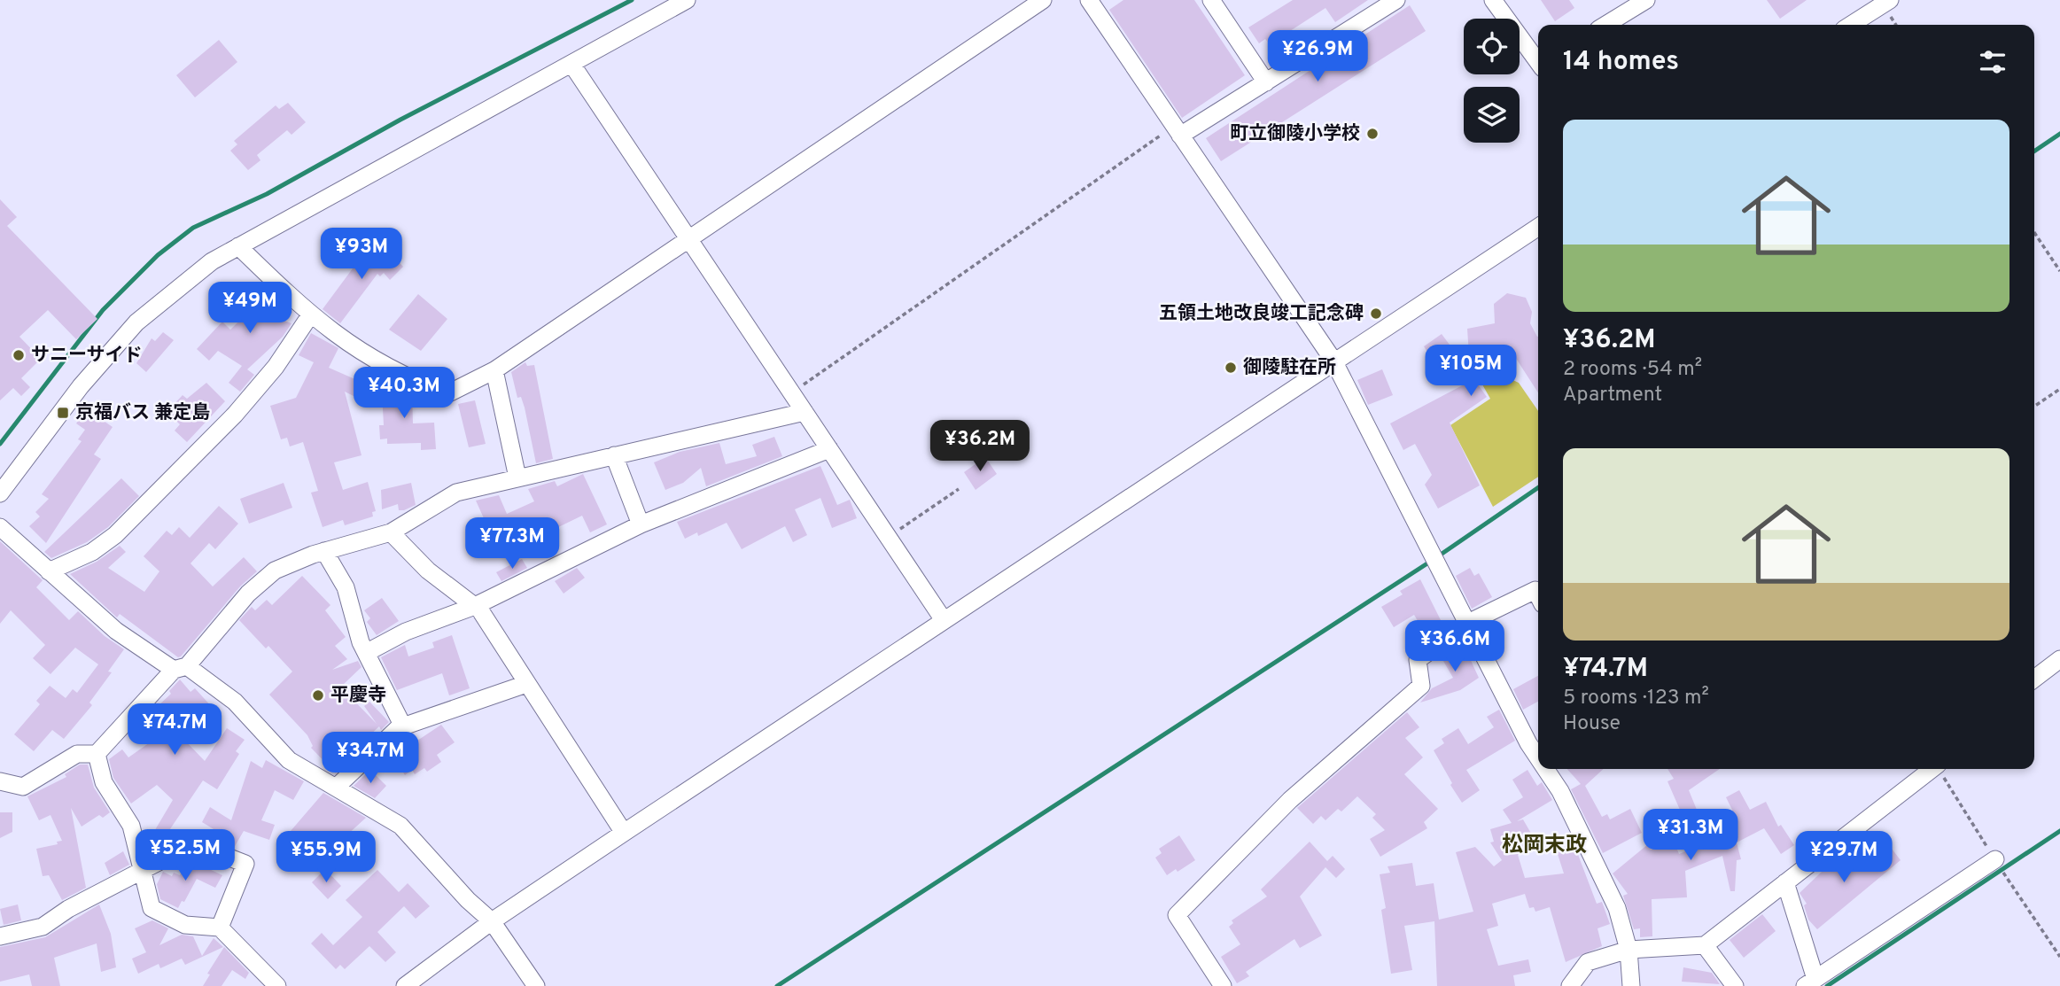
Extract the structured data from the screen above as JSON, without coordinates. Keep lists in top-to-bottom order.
{
  "districts": ["松岡末政"],
  "places": {
    "other": [
      "町立御陵小学校",
      "五領土地改良竣工記念碑",
      "サニーサイド",
      "御陵駐在所",
      "平慶寺"
    ],
    "transit": ["京福バス 兼定島"]
  },
  "page": {
    "heading": "14 homes",
    "price": [
      "¥26.9M",
      "¥93M",
      "¥49M",
      "¥105M",
      "¥40.3M",
      "¥36.2M",
      "¥77.3M",
      "¥36.6M",
      "¥74.7M",
      "¥34.7M",
      "¥31.3M",
      "¥52.5M",
      "¥55.9M",
      "¥29.7M"
    ],
    "list": [
      {
        "name": "¥36.2M",
        "note": "2 rooms · 54 m² · Apartment"
      },
      {
        "name": "¥74.7M",
        "note": "5 rooms · 123 m² · House"
      }
    ]
  }
}
